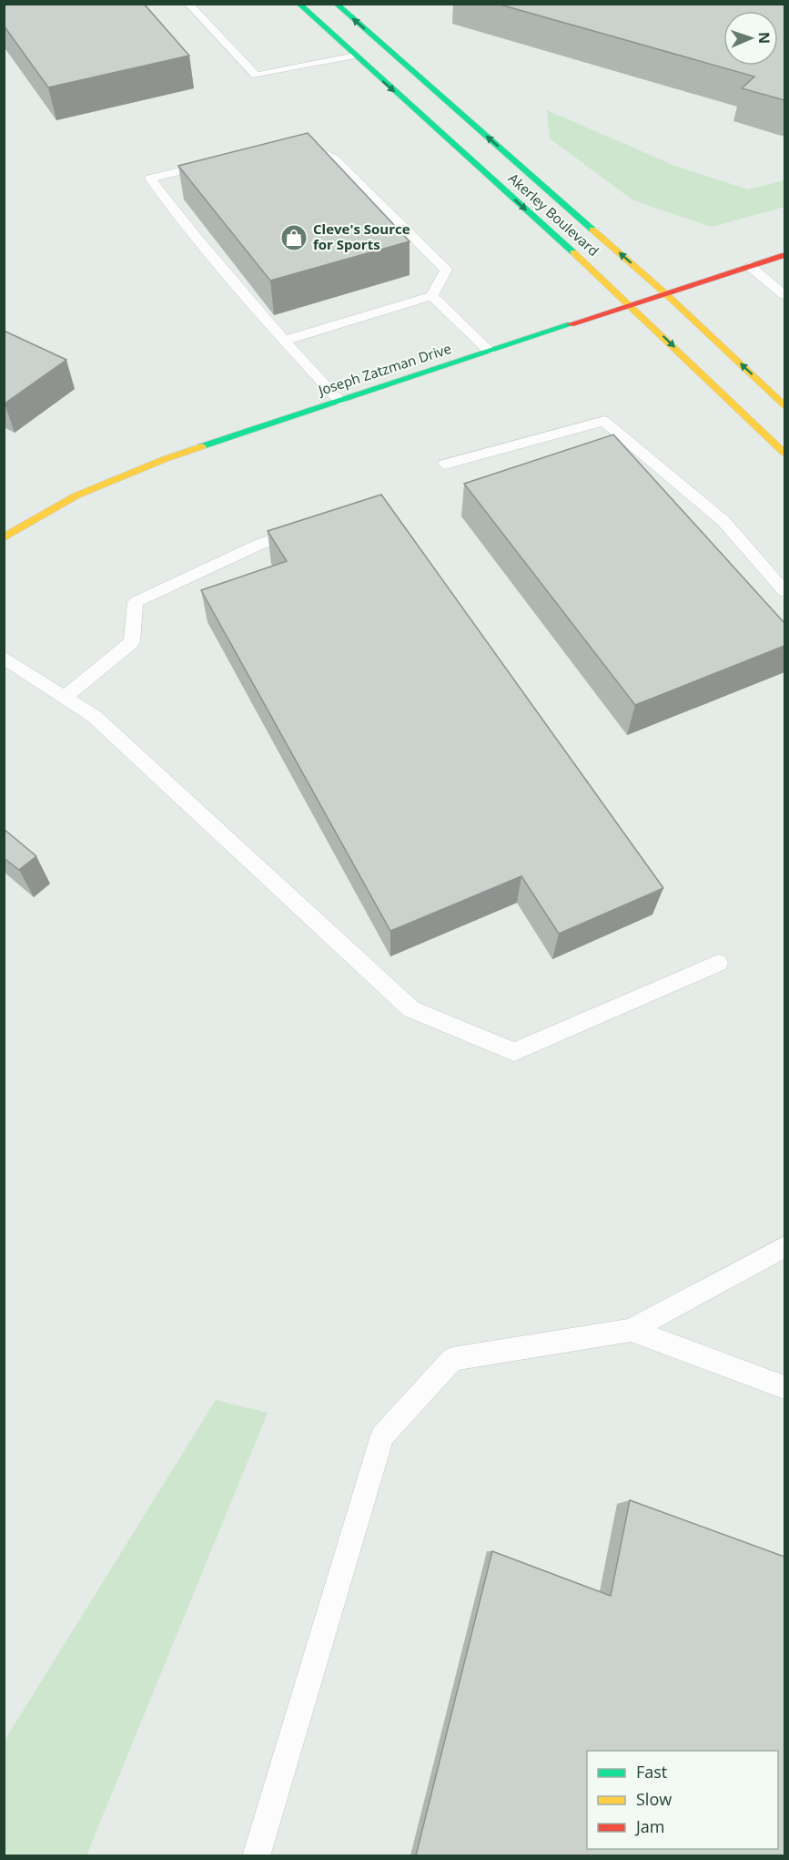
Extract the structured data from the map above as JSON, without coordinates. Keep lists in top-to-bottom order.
{
  "streets": {
    "main road": ["Akerley Boulevard", "Joseph Zatzman Drive"]
  },
  "crossings": [
    ["Akerley Boulevard", "Joseph Zatzman Drive"]
  ],
  "places": {
    "shop": ["Cleve's Source for Sports"]
  },
  "legend": ["Fast", "Slow", "Jam"],
  "north": "right"
}
